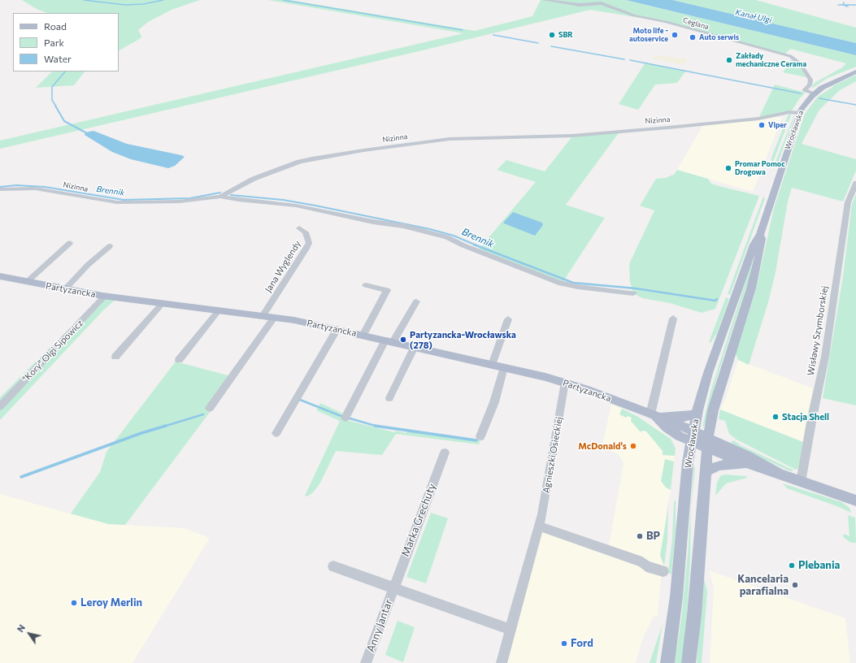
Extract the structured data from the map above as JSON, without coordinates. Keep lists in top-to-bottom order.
{
  "streets": {
    "main road": ["Wrocławska", "Partyzancka"],
    "street": [
      "Ceglana",
      "Nizinna",
      "Jana Wyglendy",
      "Wisławy Szymborskiej",
      "\"Kory\" Olgi Sipowicz",
      "Agnieszki Osieckiej",
      "Marka Grechuty",
      "Anny Jantar"
    ]
  },
  "crossings": [
    ["Ceglana", "Wrocławska"],
    ["Nizinna", "Wrocławska"],
    ["Wrocławska", "Partyzancka"],
    ["Jana Wyglendy", "Partyzancka"],
    ["Partyzancka", "\"Kory\" Olgi Sipowicz"],
    ["Partyzancka", "Agnieszki Osieckiej"],
    ["Marka Grechuty", "Anny Jantar"]
  ],
  "water": ["Kanał Ulgi", "Brennik"],
  "places": [
    "SBR",
    "Moto life - autoservice",
    "Auto serwis",
    "Zakłady mechaniczne Cerama",
    "Viper",
    "Promar Pomoc Drogowa",
    "Partyzancka-Wrocławska (278)",
    "Stacja Shell",
    "McDonald's",
    "BP",
    "Plebania",
    "Kancelaria parafialna",
    "Leroy Merlin",
    "Ford"
  ],
  "legend": ["Road", "Park", "Water"],
  "north": "top left"
}
